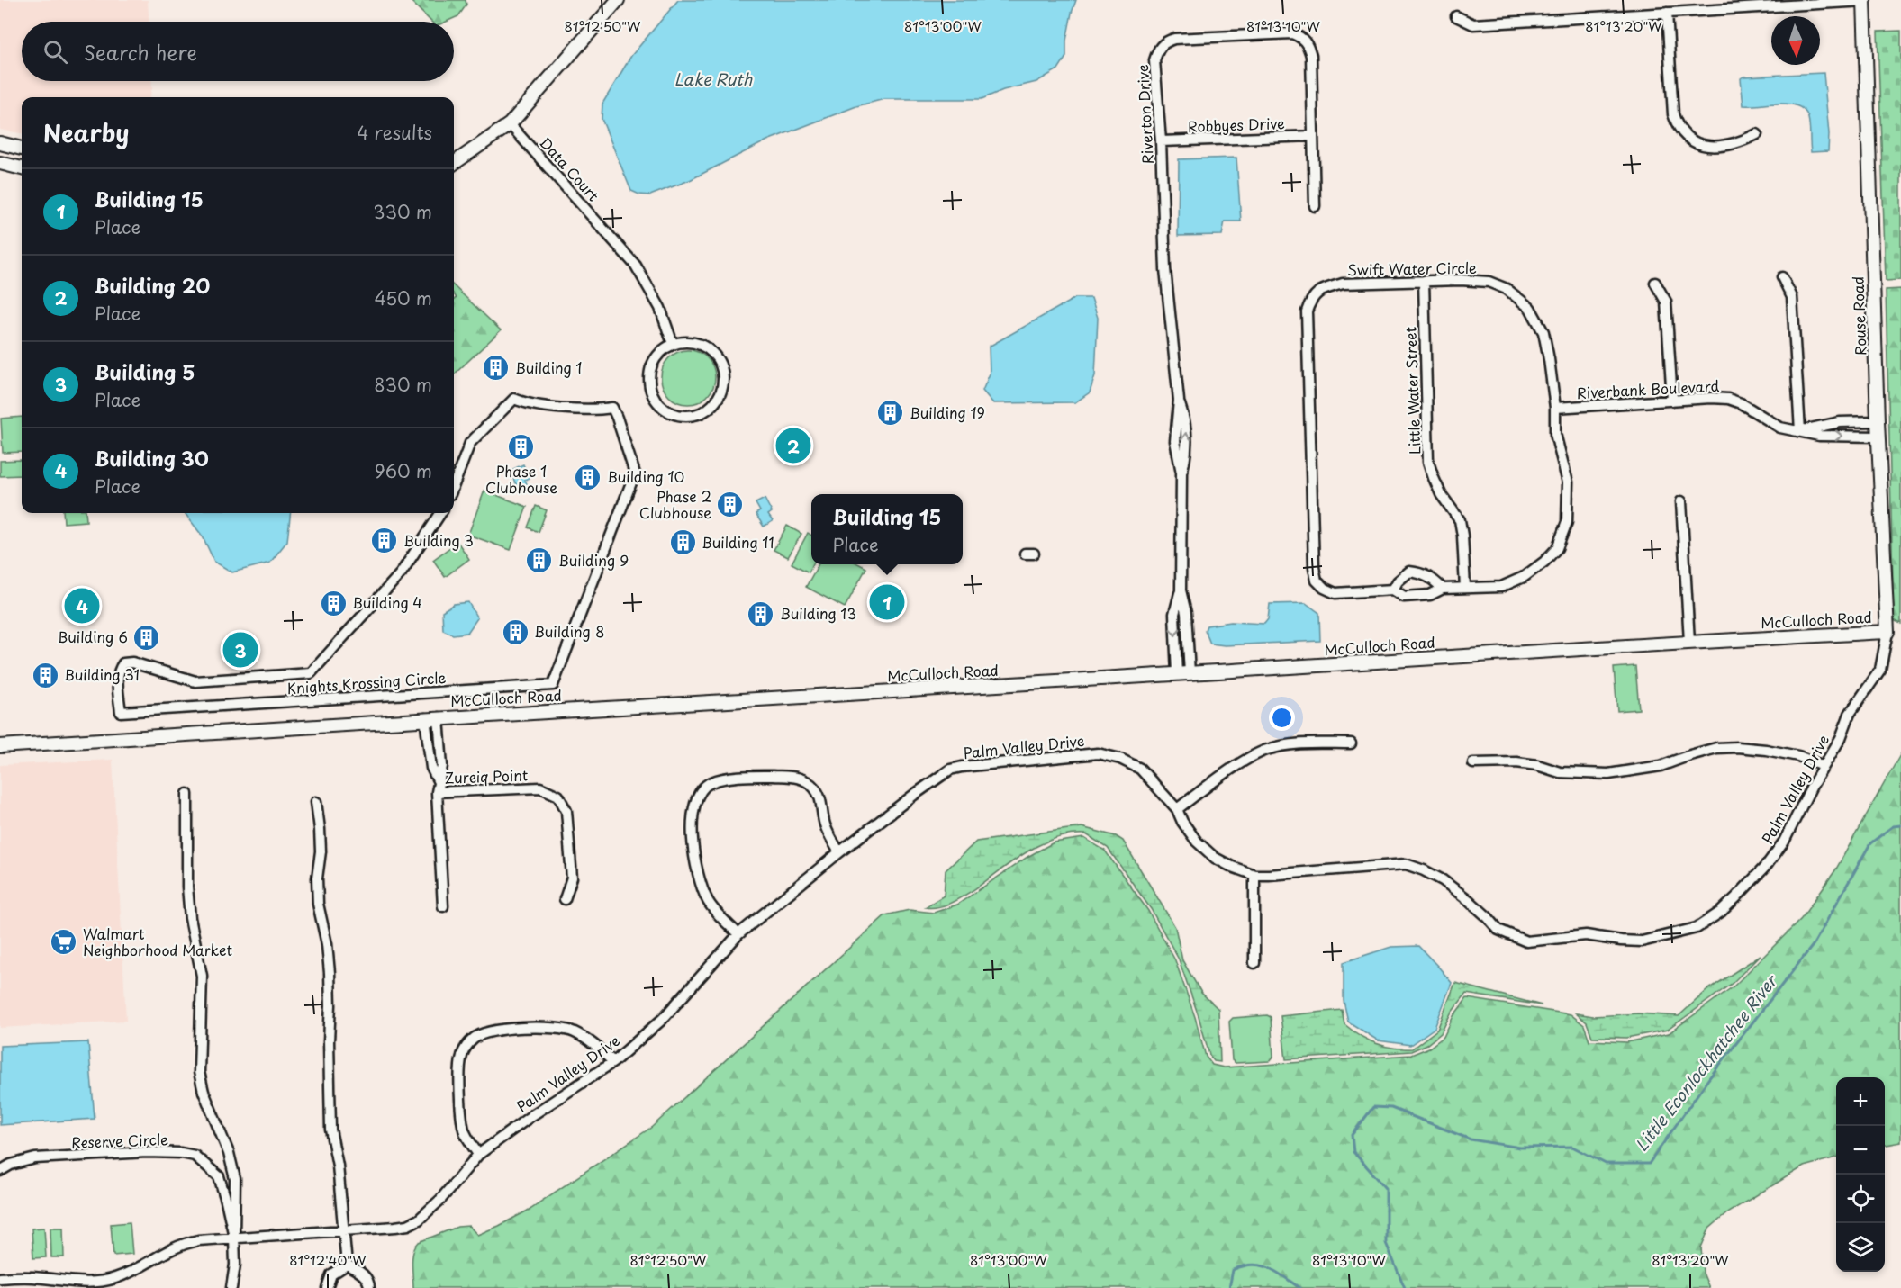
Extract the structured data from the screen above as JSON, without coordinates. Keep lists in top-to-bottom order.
{
  "streets": {
    "street": [
      "Riverton Drive",
      "Robbyes Drive",
      "Data Court",
      "Swift Water Circle",
      "Rouse Road",
      "Riverbank Boulevard",
      "Little Water Street",
      "McCulloch Road",
      "Knights Krossing Circle",
      "Palm Valley Drive",
      "Zureiq Point",
      "Reserve Circle"
    ]
  },
  "crossings": [
    ["Riverton Drive", "Robbyes Drive"],
    ["Riverton Drive", "McCulloch Road"],
    ["Swift Water Circle", "Riverbank Boulevard"],
    ["Swift Water Circle", "Little Water Street"],
    ["Rouse Road", "Riverbank Boulevard"],
    ["Rouse Road", "McCulloch Road"],
    ["Rouse Road", "Palm Valley Drive"],
    ["McCulloch Road", "Palm Valley Drive"],
    ["Palm Valley Drive", "Reserve Circle"]
  ],
  "water": ["Lake Ruth", "Little Econlockhatchee River"],
  "places": {
    "building": [
      "Building 1",
      "Building 19",
      "Phase 1 Clubhouse",
      "Building 10",
      "Phase 2 Clubhouse",
      "Building 3",
      "Building 11",
      "Building 9",
      "Building 4",
      "Building 13",
      "Building 8",
      "Building 6",
      "Building 31"
    ],
    "supermarket": ["Walmart Neighborhood Market"]
  },
  "north": "bottom",
  "page": {
    "search": "Search here",
    "heading": ["Nearby", "4 results"],
    "list": [
      {
        "mark": "1",
        "name": "Building 15",
        "note": "Place",
        "value": "330 m"
      },
      {
        "mark": "2",
        "name": "Building 20",
        "note": "Place",
        "value": "450 m"
      },
      {
        "mark": "3",
        "name": "Building 5",
        "note": "Place",
        "value": "830 m"
      },
      {
        "mark": "4",
        "name": "Building 30",
        "note": "Place",
        "value": "960 m"
      }
    ],
    "pins": [
      "2",
      "1",
      "4",
      "3"
    ],
    "popup": ["Building 15", "Place"],
    "map_buttons": ["+", "−"]
  },
  "coordinates": [
    "81°12'50\"W",
    "81°13'00\"W",
    "81°13'10\"W",
    "81°13'20\"W",
    "81°12'40\"W"
  ]
}
